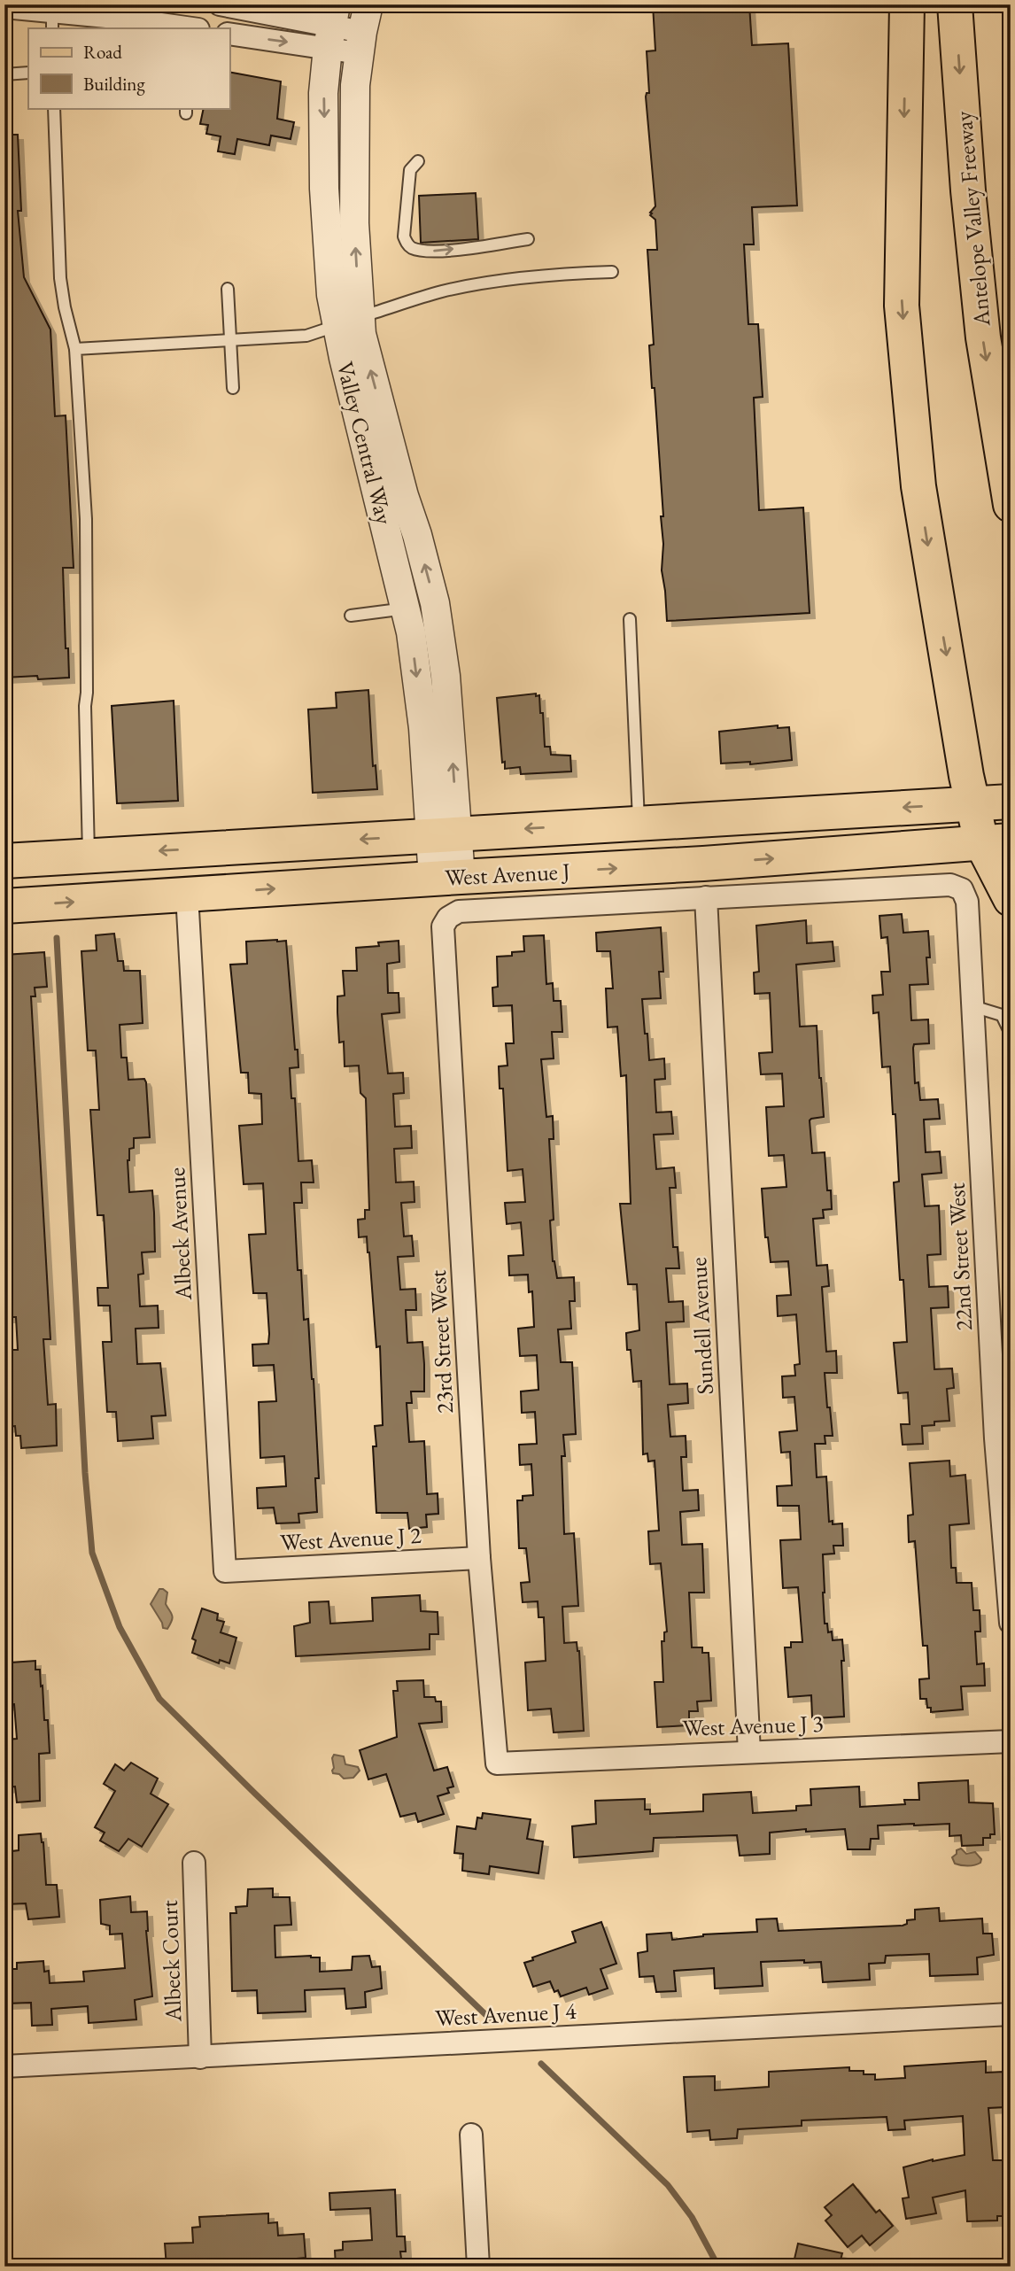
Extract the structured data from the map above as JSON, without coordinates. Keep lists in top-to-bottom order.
{
  "streets": {
    "main road": ["Antelope Valley Freeway", "West Avenue J"],
    "street": [
      "Valley Central Way",
      "Albeck Avenue",
      "22nd Street West",
      "Sundell Avenue",
      "23rd Street West",
      "West Avenue J 2",
      "West Avenue J 3",
      "Albeck Court",
      "West Avenue J 4"
    ]
  },
  "crossings": [
    ["Valley Central Way", "West Avenue J"],
    ["West Avenue J", "Albeck Avenue"],
    ["West Avenue J", "22nd Street West"],
    ["West Avenue J", "Sundell Avenue"],
    ["West Avenue J", "23rd Street West"],
    ["Albeck Avenue", "West Avenue J 2"],
    ["Sundell Avenue", "West Avenue J 3"],
    ["23rd Street West", "West Avenue J 2"],
    ["23rd Street West", "West Avenue J 3"],
    ["Albeck Court", "West Avenue J 4"]
  ],
  "legend": ["Road", "Building"]
}
